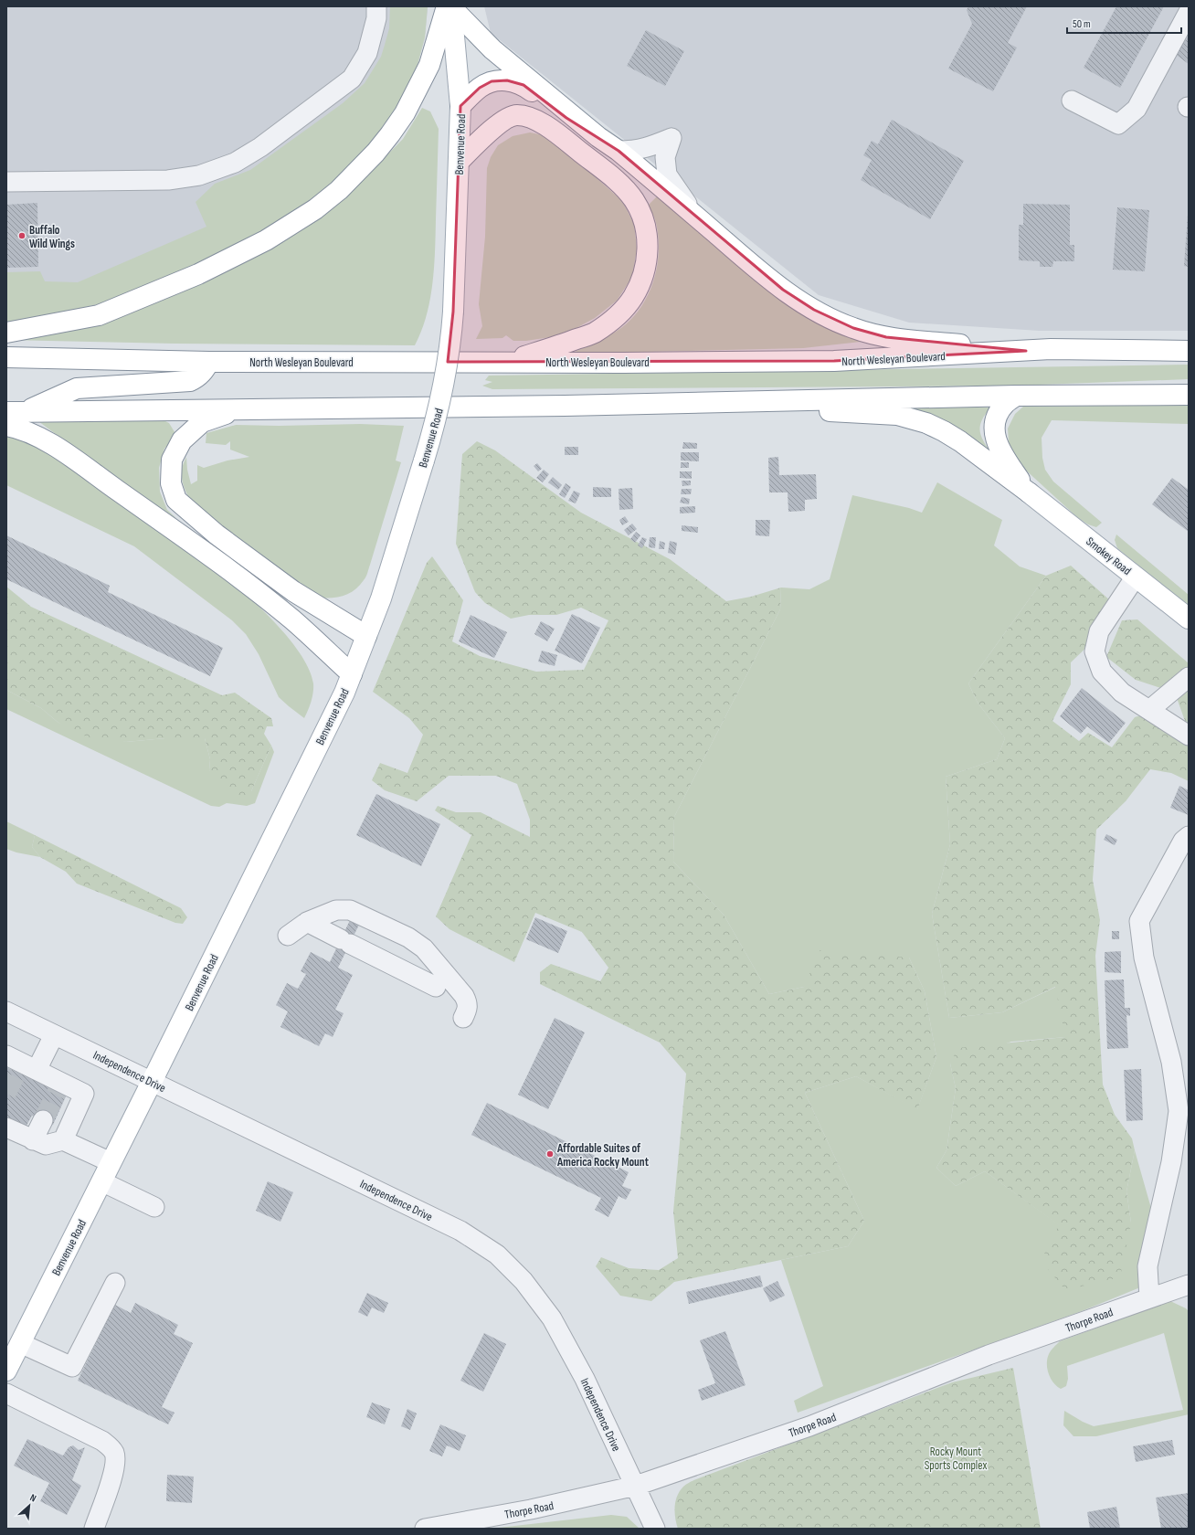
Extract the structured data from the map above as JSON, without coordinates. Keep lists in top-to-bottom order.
{
  "streets": {
    "main road": ["Benvenue Road", "North Wesleyan Boulevard", "Smokey Road"],
    "street": ["Independence Drive", "Thorpe Road"]
  },
  "crossings": [
    ["Benvenue Road", "Independence Drive"],
    ["Independence Drive", "Thorpe Road"]
  ],
  "parks": ["Rocky Mount Sports Complex"],
  "places": ["Buffalo Wild Wings", "Affordable Suites of America Rocky Mount"],
  "scale_bar": "50 m",
  "north": "top right"
}
